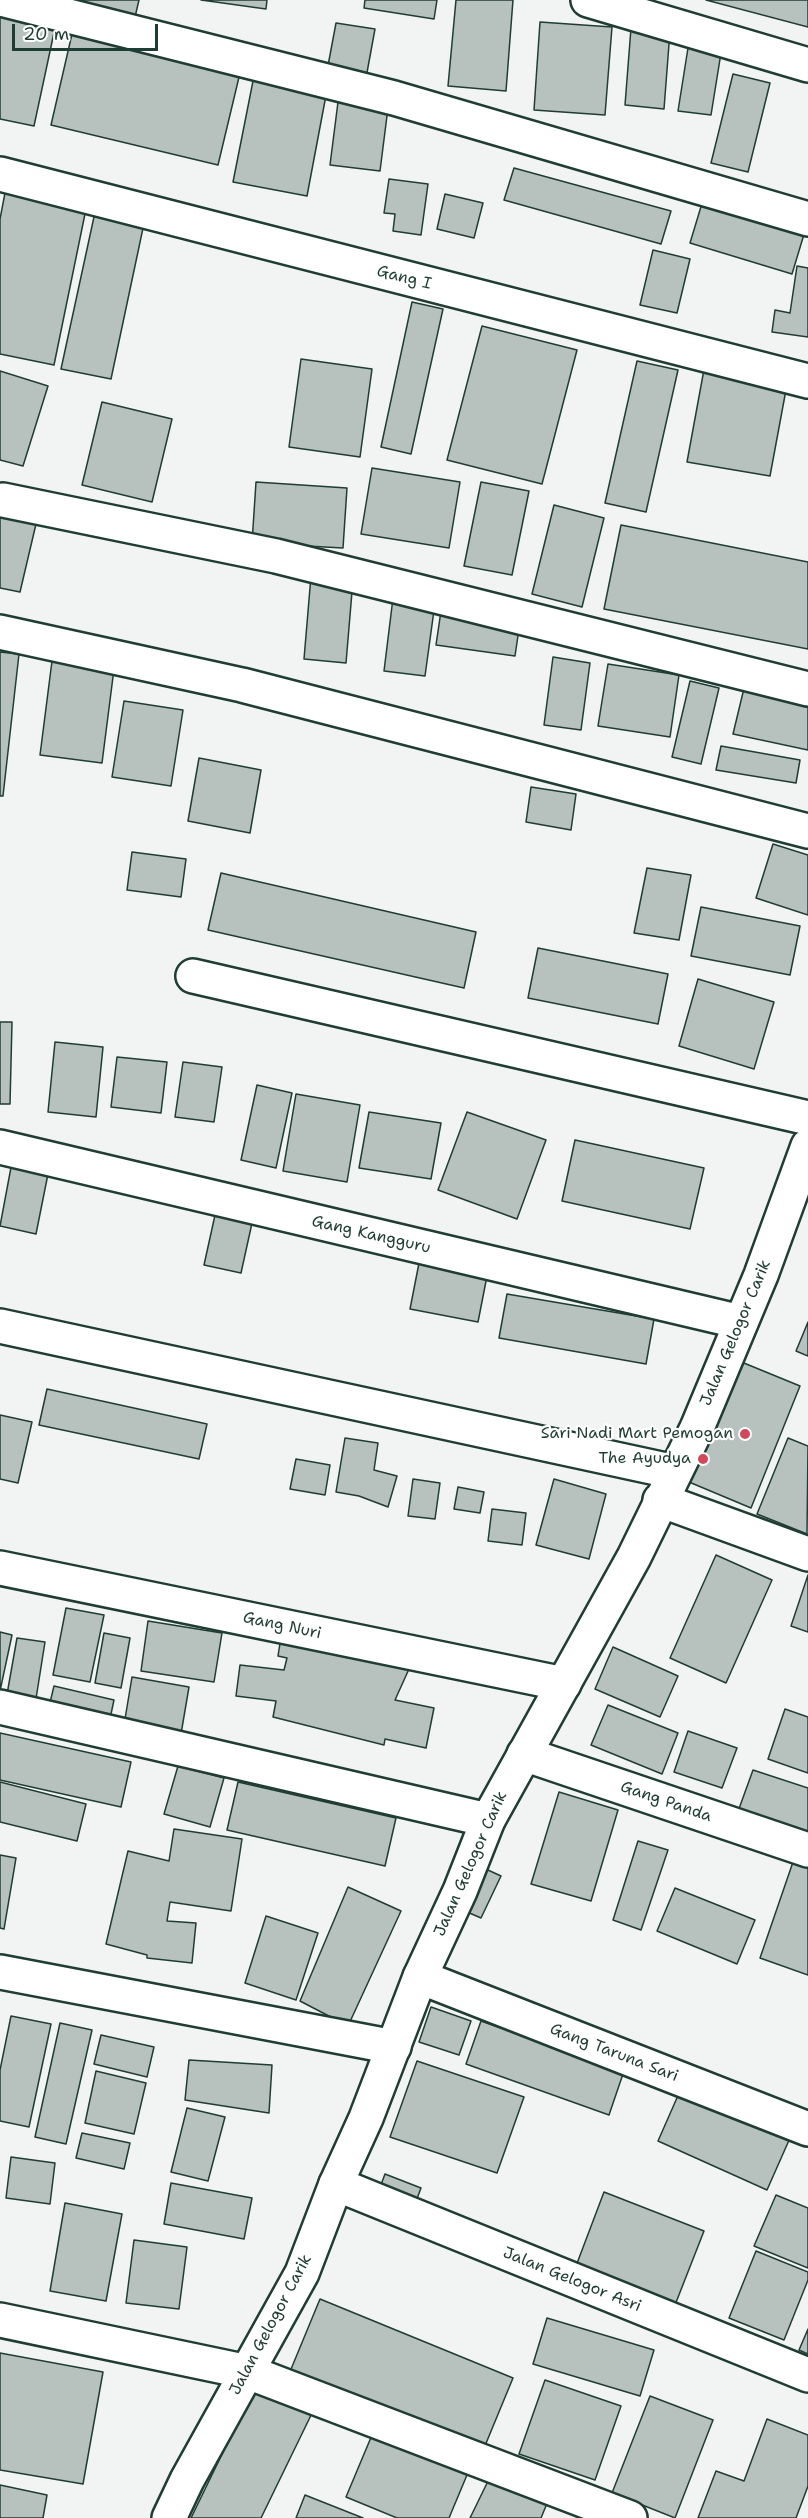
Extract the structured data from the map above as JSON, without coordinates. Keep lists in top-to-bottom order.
{
  "streets": {
    "street": [
      "Gang I",
      "Gang Kangguru",
      "Jalan Gelogor Carik",
      "Gang Nuri",
      "Gang Panda",
      "Gang Taruna Sari",
      "Jalan Gelogor Asri"
    ]
  },
  "crossings": [
    ["Gang Kangguru", "Jalan Gelogor Carik"],
    ["Jalan Gelogor Carik", "Gang Nuri"],
    ["Jalan Gelogor Carik", "Gang Panda"],
    ["Jalan Gelogor Carik", "Gang Taruna Sari"],
    ["Jalan Gelogor Carik", "Jalan Gelogor Asri"]
  ],
  "places": ["Sari Nadi Mart Pemogan", "The Ayudya"],
  "scale_bar": "20 m"
}
